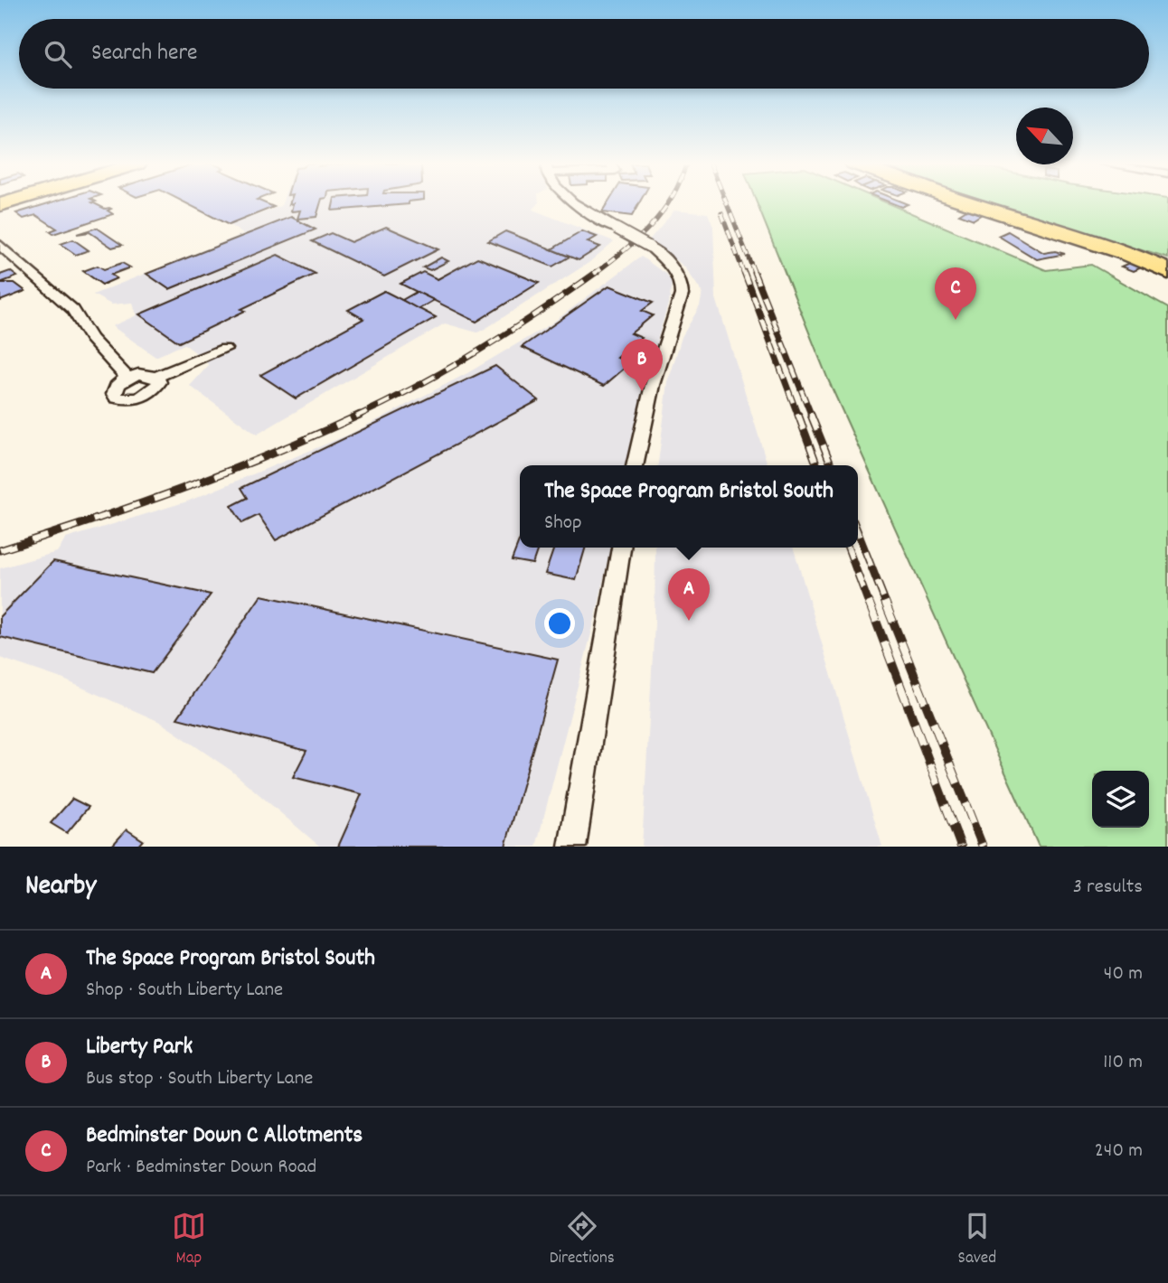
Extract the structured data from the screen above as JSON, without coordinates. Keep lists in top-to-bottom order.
{
  "north": "top left",
  "page": {
    "search": "Search here",
    "pins": ["C", "B", "A"],
    "popup": ["The Space Program Bristol South", "Shop"],
    "heading": ["Nearby", "3 results"],
    "list": [
      {
        "mark": "A",
        "name": "The Space Program Bristol South",
        "note": "Shop · South Liberty Lane",
        "value": "40 m"
      },
      {
        "mark": "B",
        "name": "Liberty Park",
        "note": "Bus stop · South Liberty Lane",
        "value": "110 m"
      },
      {
        "mark": "C",
        "name": "Bedminster Down C Allotments",
        "note": "Park · Bedminster Down Road",
        "value": "240 m"
      }
    ],
    "nav": ["Map", "Directions", "Saved"]
  }
}
